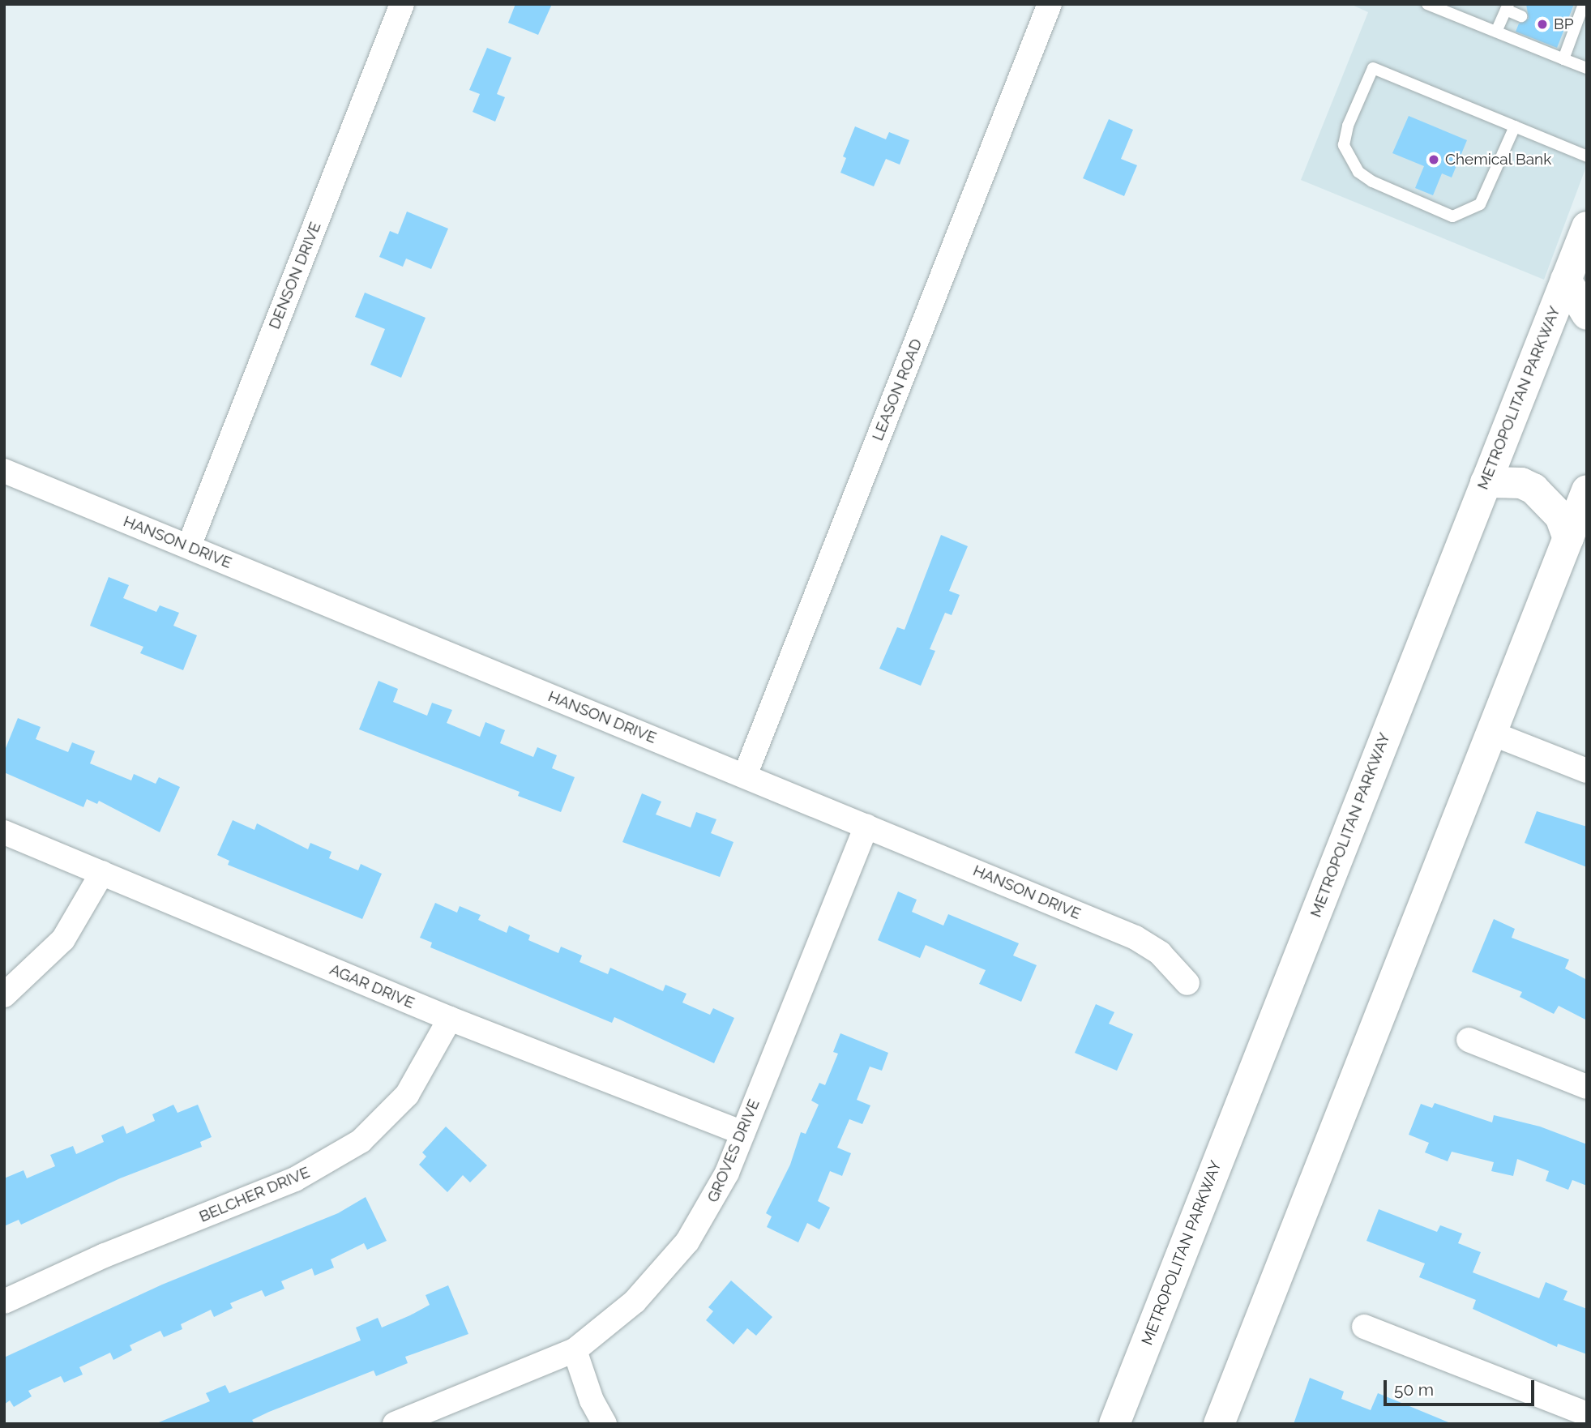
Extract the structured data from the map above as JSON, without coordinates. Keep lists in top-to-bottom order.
{
  "streets": {
    "main road": ["METROPOLITAN PARKWAY"],
    "street": [
      "DENSON DRIVE",
      "LEASON ROAD",
      "HANSON DRIVE",
      "AGAR DRIVE",
      "GROVES DRIVE",
      "BELCHER DRIVE"
    ]
  },
  "crossings": [
    ["DENSON DRIVE", "HANSON DRIVE"],
    ["LEASON ROAD", "HANSON DRIVE"],
    ["HANSON DRIVE", "GROVES DRIVE"],
    ["AGAR DRIVE", "GROVES DRIVE"],
    ["AGAR DRIVE", "BELCHER DRIVE"]
  ],
  "places": ["BP", "Chemical Bank"],
  "scale_bar": "50 m"
}
